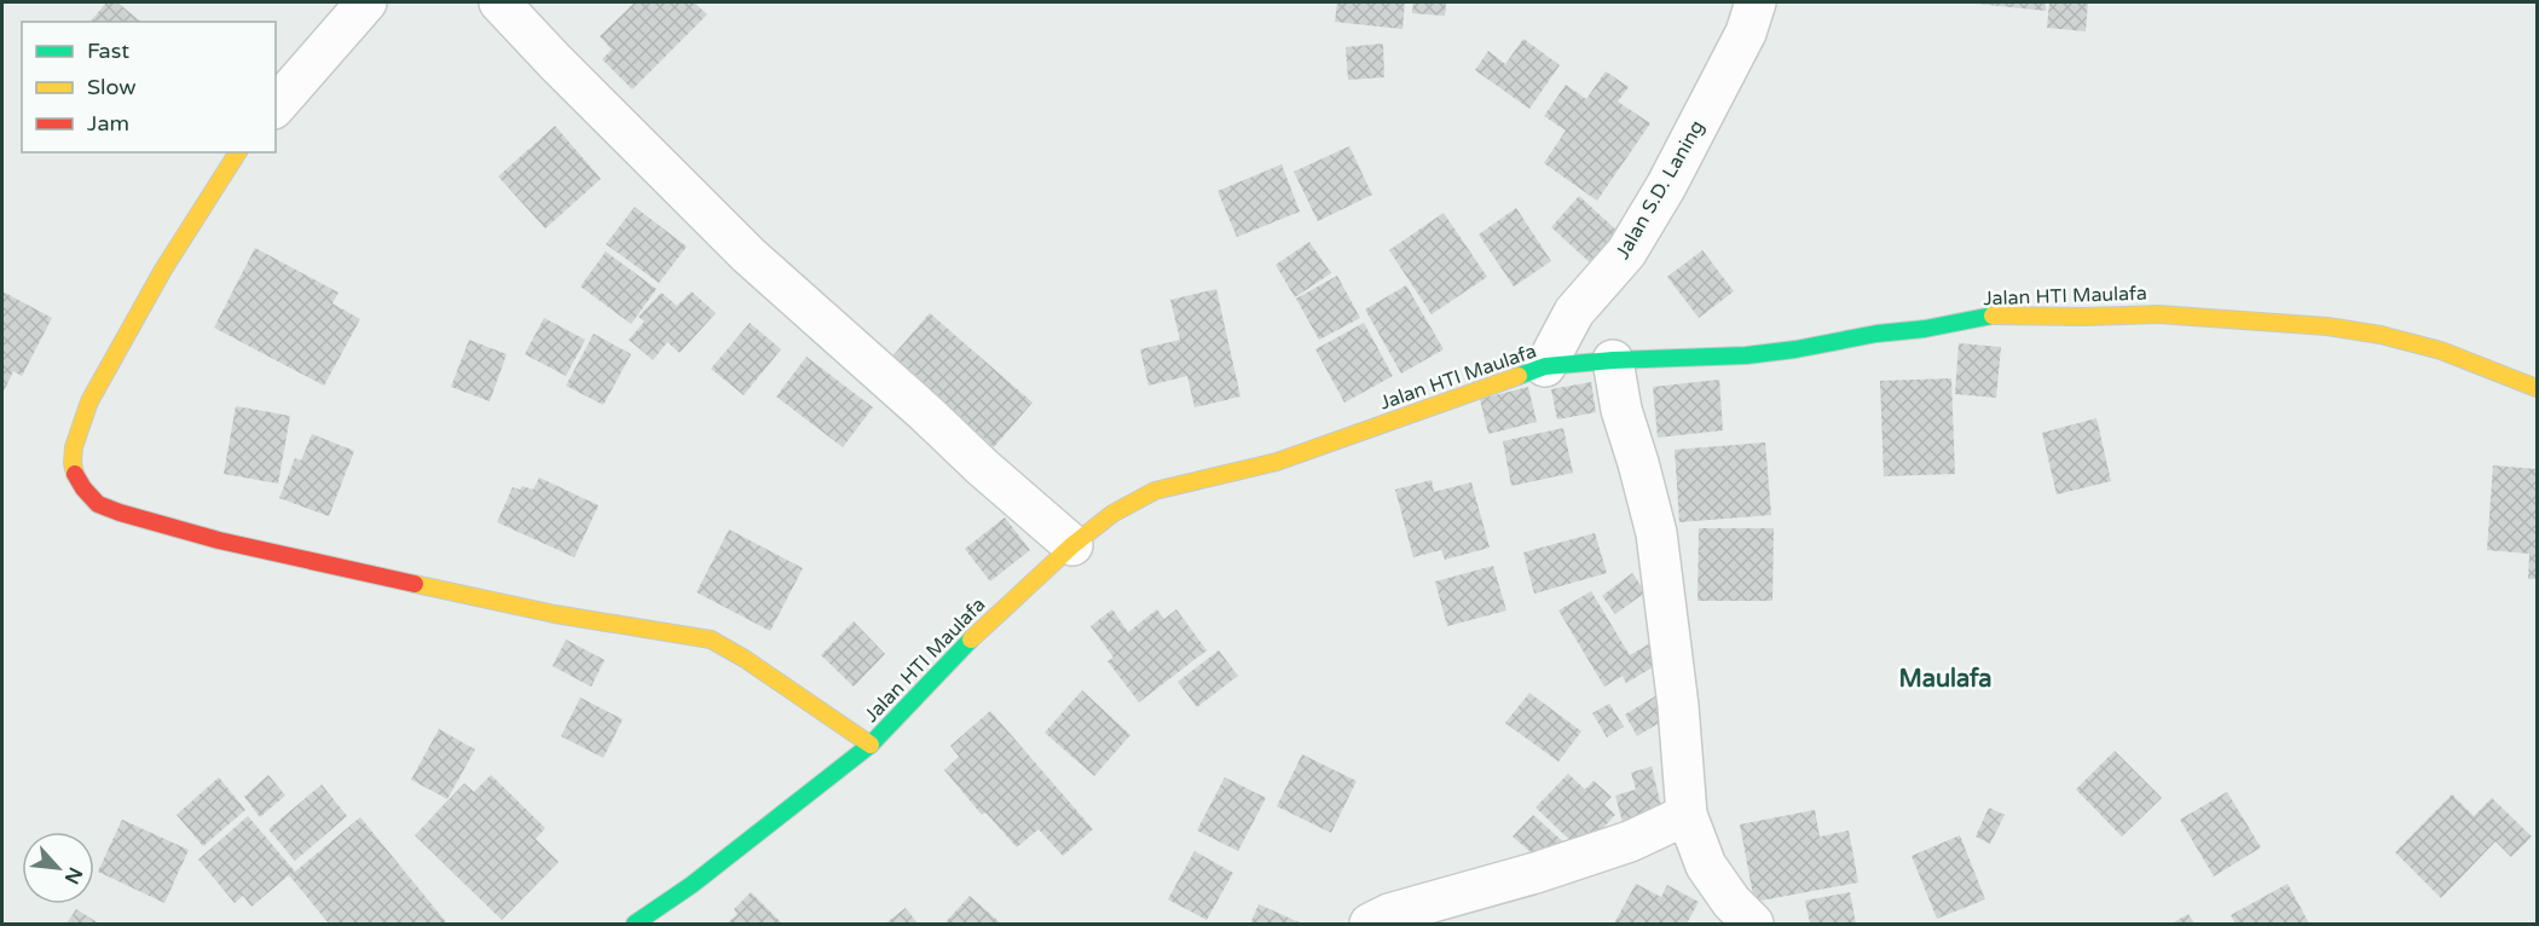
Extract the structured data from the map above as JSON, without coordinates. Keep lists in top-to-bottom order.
{
  "streets": {
    "street": ["Jalan S.D. Laning", "Jalan HTI Maulafa"]
  },
  "crossings": [
    ["Jalan S.D. Laning", "Jalan HTI Maulafa"]
  ],
  "districts": ["Maulafa"],
  "legend": ["Fast", "Slow", "Jam"],
  "north": "bottom right"
}
